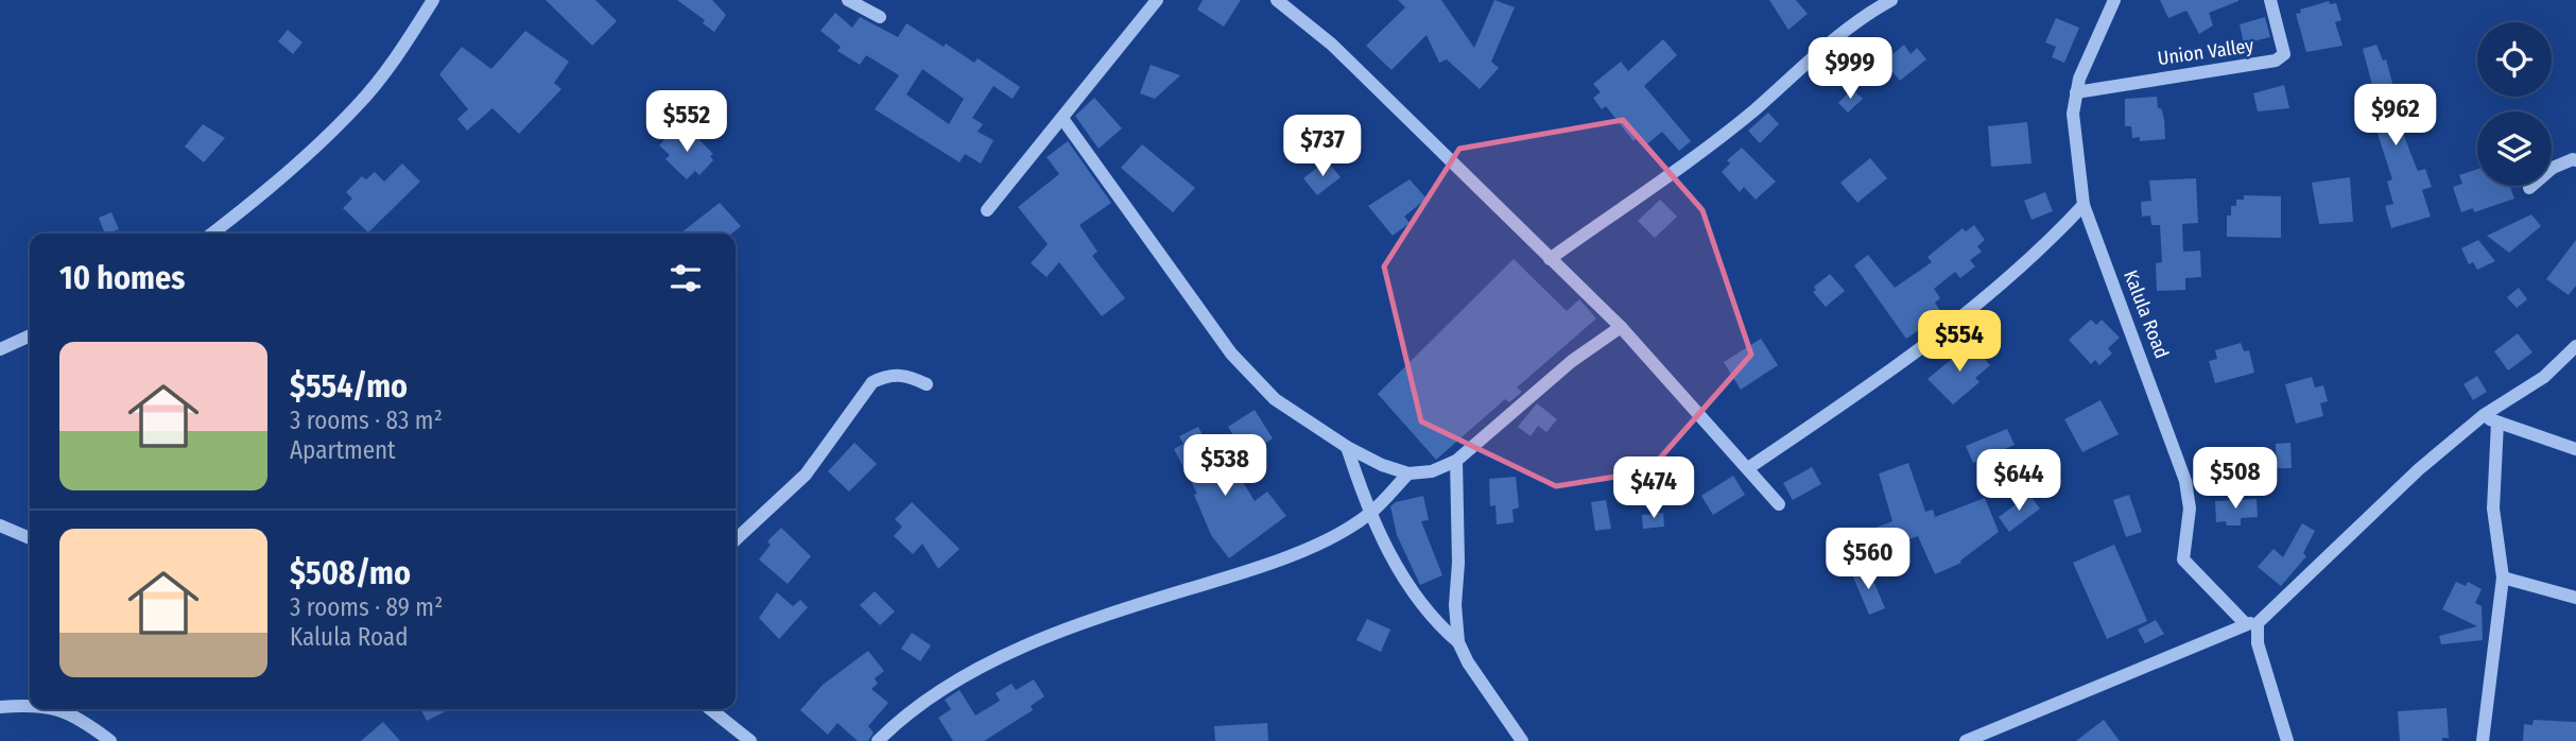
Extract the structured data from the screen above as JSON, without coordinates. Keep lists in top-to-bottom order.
{
  "streets": {
    "street": ["Union Valley", "Kalula Road"]
  },
  "crossings": [
    ["Union Valley", "Kalula Road"]
  ],
  "page": {
    "price": [
      "$999",
      "$962",
      "$552",
      "$737",
      "$554",
      "$538",
      "$508",
      "$644",
      "$474",
      "$560"
    ],
    "heading": "10 homes",
    "list": [
      {
        "name": "$554/mo",
        "note": "3 rooms · 83 m² · Apartment"
      },
      {
        "name": "$508/mo",
        "note": "3 rooms · 89 m² · Kalula Road"
      }
    ]
  }
}
